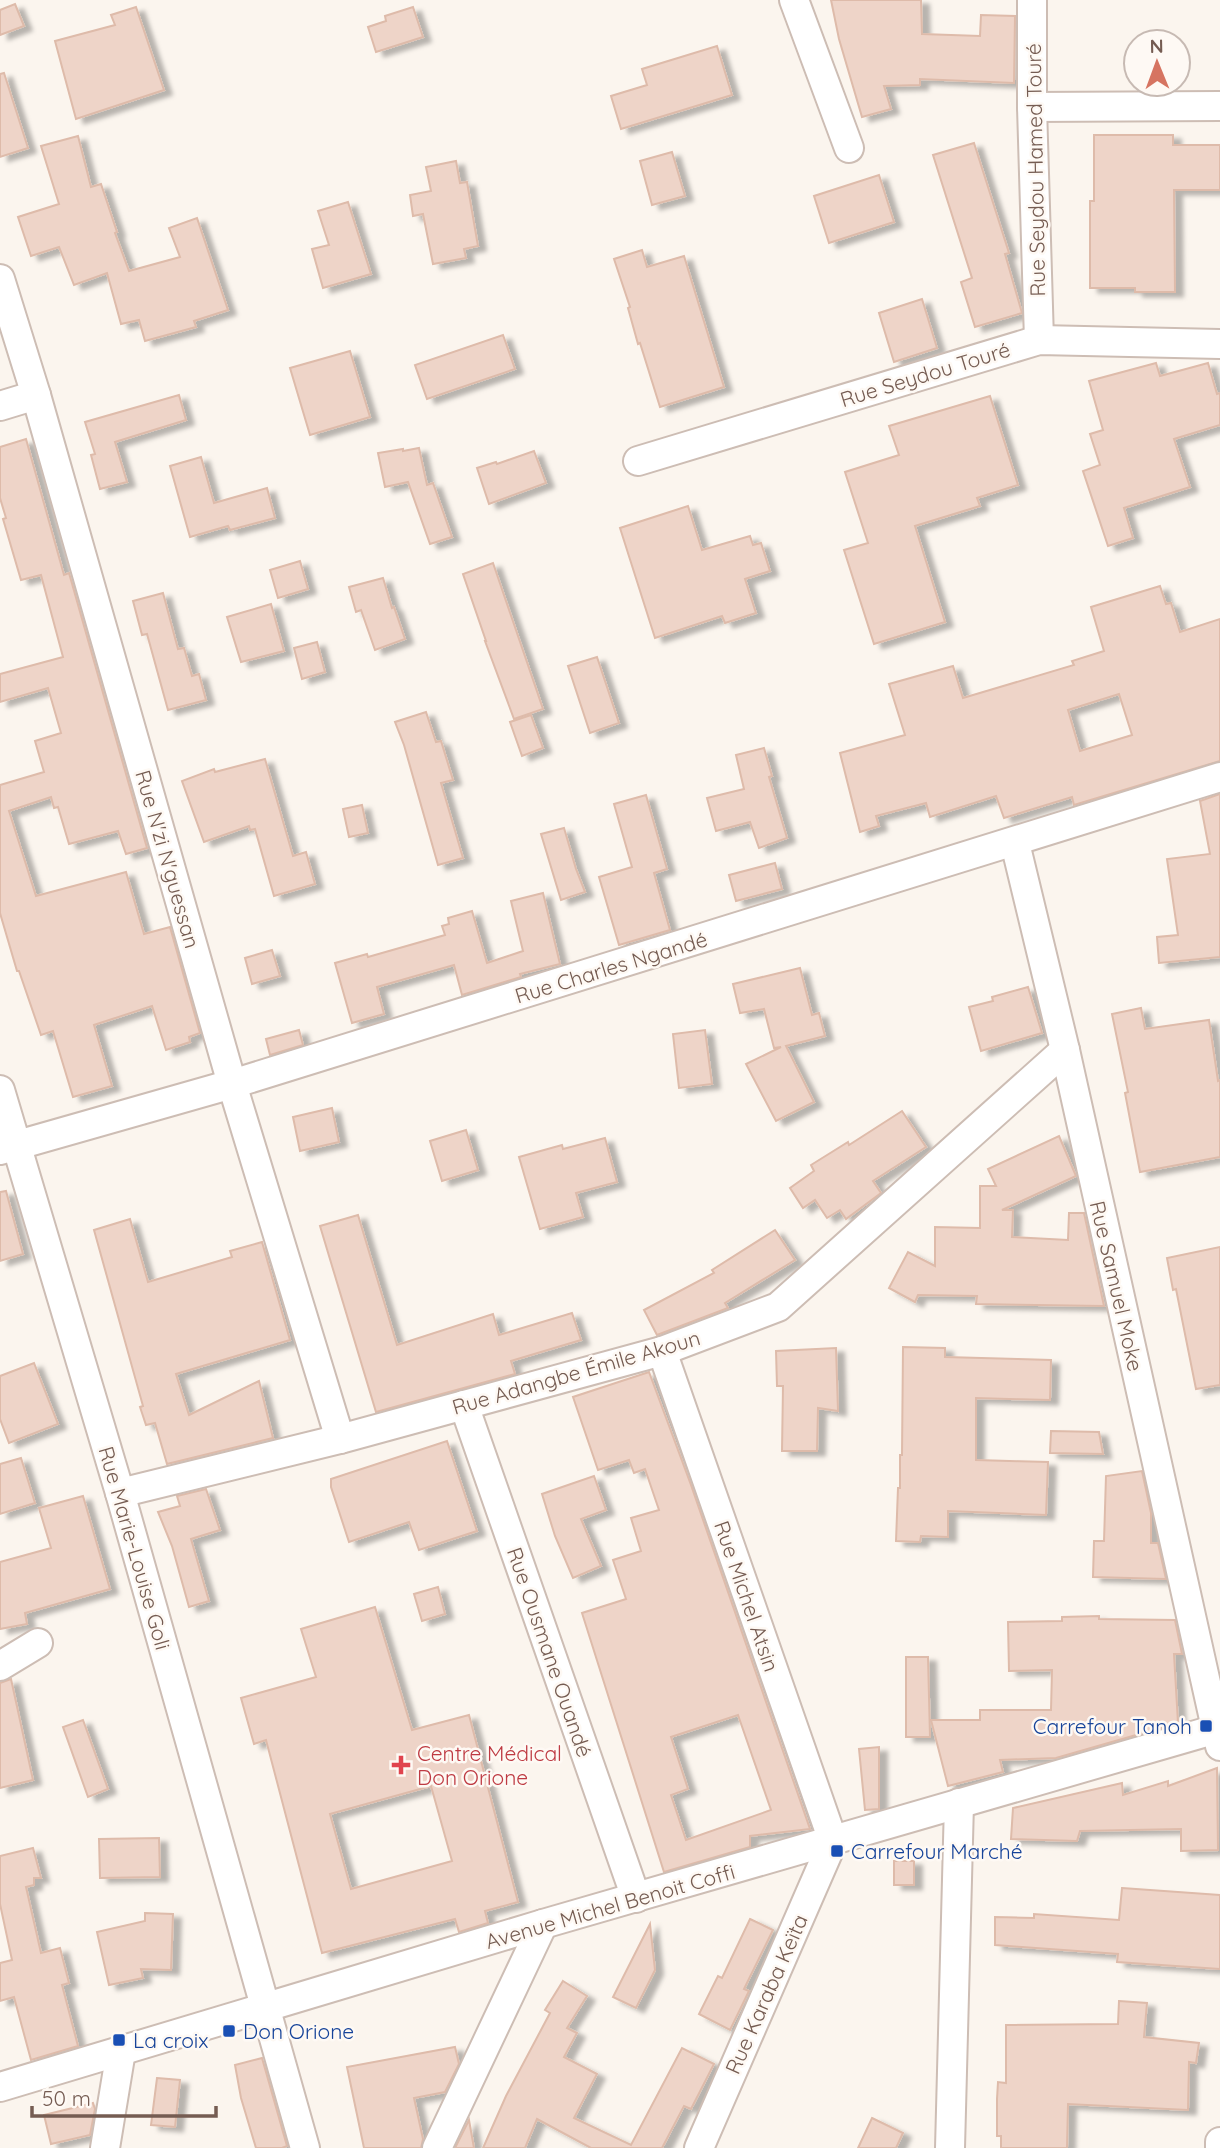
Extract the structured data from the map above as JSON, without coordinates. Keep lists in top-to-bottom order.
{
  "streets": {
    "street": [
      "Rue Seydou Hamed Touré",
      "Rue Seydou Touré",
      "Rue N'zi N'guessan",
      "Rue Charles Ngandé",
      "Rue Samuel Moke",
      "Rue Adangbe Émile Akoun",
      "Rue Marie-Louise Goli",
      "Rue Michel Atsin",
      "Rue Ousmane Ouandé",
      "Avenue Michel Benoit Coffi",
      "Rue Karaba Keïta"
    ]
  },
  "crossings": [
    ["Rue Seydou Hamed Touré", "Rue Seydou Touré"],
    ["Rue N'zi N'guessan", "Rue Charles Ngandé"],
    ["Rue N'zi N'guessan", "Rue Adangbe Émile Akoun"],
    ["Rue Charles Ngandé", "Rue Samuel Moke"],
    ["Rue Charles Ngandé", "Rue Marie-Louise Goli"],
    ["Rue Samuel Moke", "Rue Adangbe Émile Akoun"],
    ["Rue Samuel Moke", "Avenue Michel Benoit Coffi"],
    ["Rue Adangbe Émile Akoun", "Rue Marie-Louise Goli"],
    ["Rue Adangbe Émile Akoun", "Rue Michel Atsin"],
    ["Rue Adangbe Émile Akoun", "Rue Ousmane Ouandé"],
    ["Rue Marie-Louise Goli", "Avenue Michel Benoit Coffi"],
    ["Rue Michel Atsin", "Avenue Michel Benoit Coffi"],
    ["Rue Michel Atsin", "Rue Karaba Keïta"],
    ["Rue Ousmane Ouandé", "Avenue Michel Benoit Coffi"],
    ["Avenue Michel Benoit Coffi", "Rue Karaba Keïta"]
  ],
  "places": {
    "transit": [
      "Carrefour Tanoh",
      "Carrefour Marché",
      "Don Orione",
      "La croix"
    ],
    "health": ["Centre Médical Don Orione"]
  },
  "scale_bar": "50 m",
  "north": "top"
}
